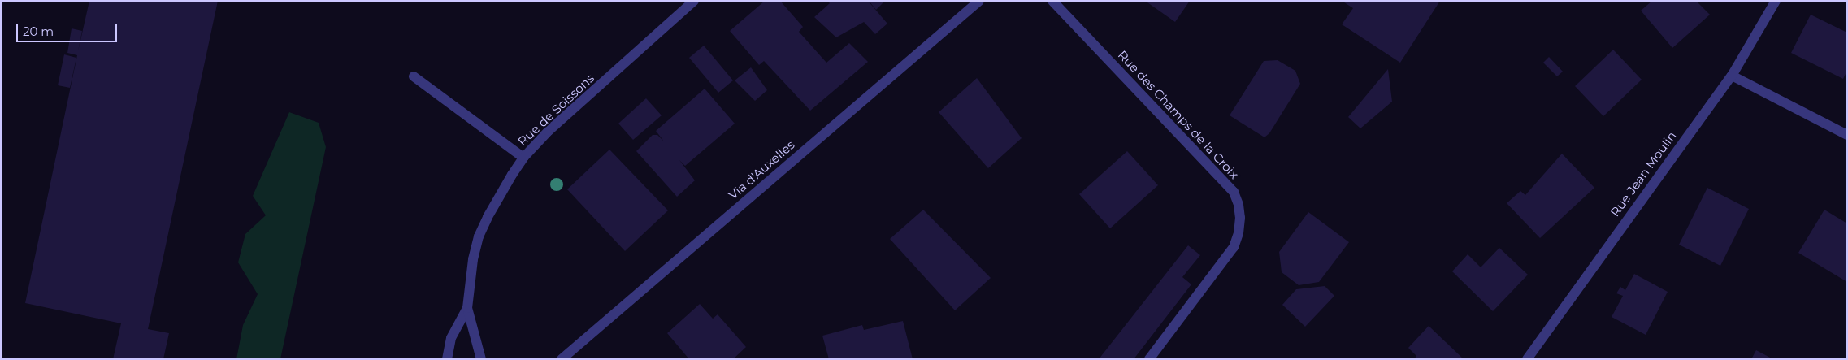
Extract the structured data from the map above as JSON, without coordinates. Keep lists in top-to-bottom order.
{
  "streets": {
    "street": [
      "Rue de Soissons",
      "Rue des Champs de la Croix",
      "Via d'Auxelles",
      "Rue Jean Moulin"
    ]
  },
  "scale_bar": "20 m"
}
